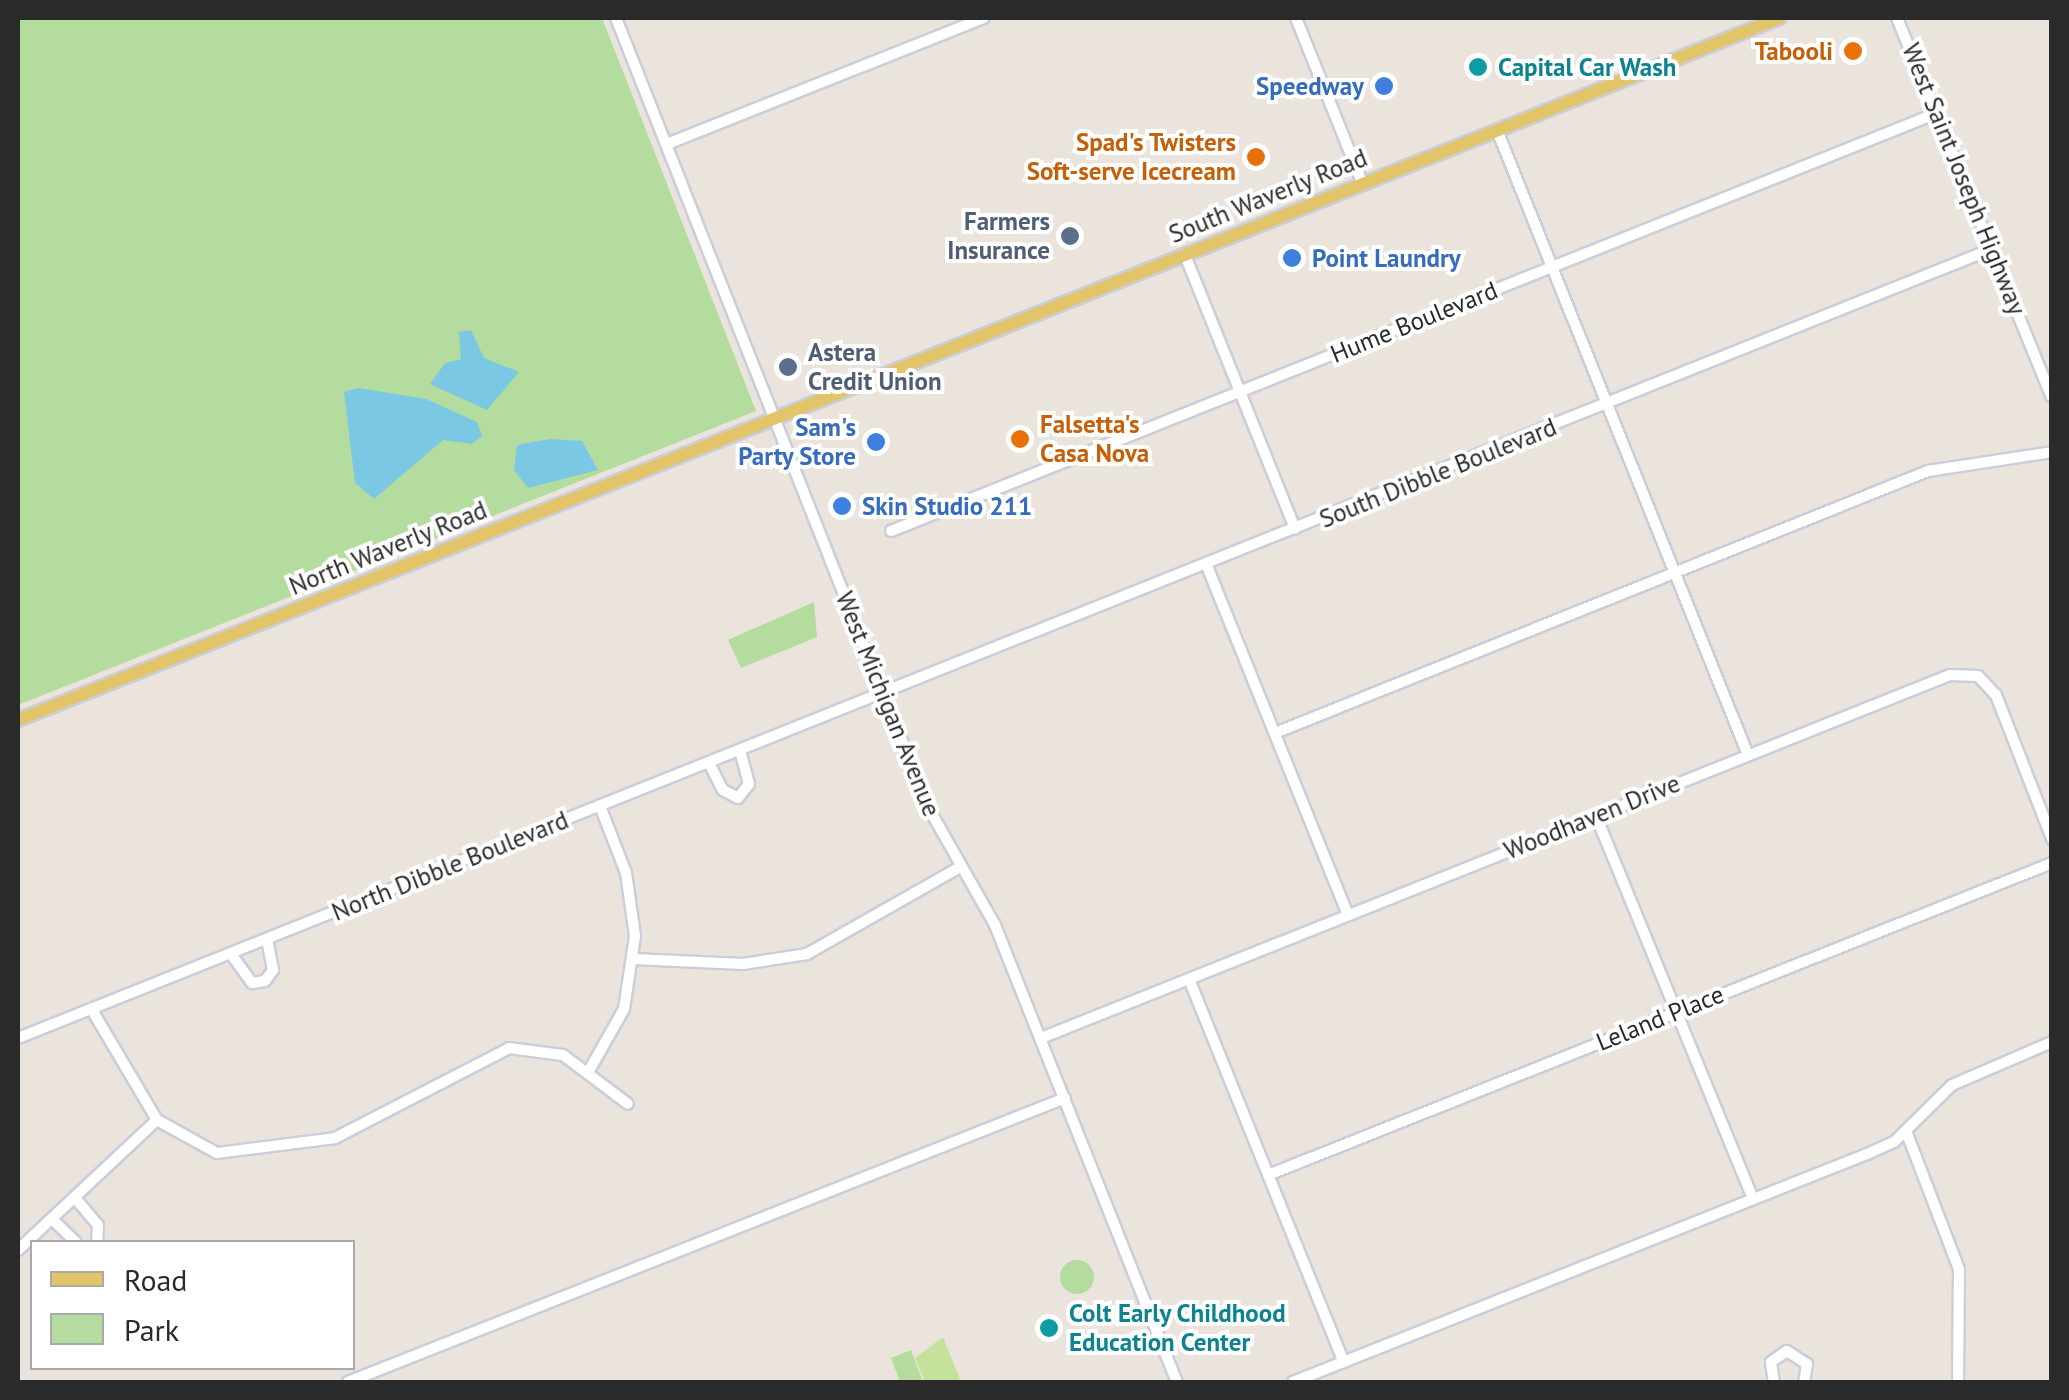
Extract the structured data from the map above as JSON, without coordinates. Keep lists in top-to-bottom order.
{
  "streets": {
    "main road": ["South Waverly Road", "North Waverly Road"],
    "street": [
      "West Saint Joseph Highway",
      "Hume Boulevard",
      "South Dibble Boulevard",
      "West Michigan Avenue",
      "Woodhaven Drive",
      "North Dibble Boulevard",
      "Leland Place"
    ]
  },
  "crossings": [
    ["West Saint Joseph Highway", "Hume Boulevard"],
    ["West Saint Joseph Highway", "South Dibble Boulevard"],
    ["South Waverly Road", "North Waverly Road"],
    ["South Waverly Road", "West Michigan Avenue"],
    ["South Dibble Boulevard", "West Michigan Avenue"],
    ["South Dibble Boulevard", "North Dibble Boulevard"],
    ["North Waverly Road", "West Michigan Avenue"],
    ["West Michigan Avenue", "Woodhaven Drive"],
    ["West Michigan Avenue", "North Dibble Boulevard"]
  ],
  "places": [
    "Tabooli",
    "Capital Car Wash",
    "Speedway",
    "Spad's Twisters Soft-serve Icecream",
    "Farmers Insurance",
    "Point Laundry",
    "Astera Credit Union",
    "Falsetta's Casa Nova",
    "Sam's Party Store",
    "Skin Studio 211",
    "Colt Early Childhood Education Center"
  ],
  "legend": ["Road", "Park"]
}
